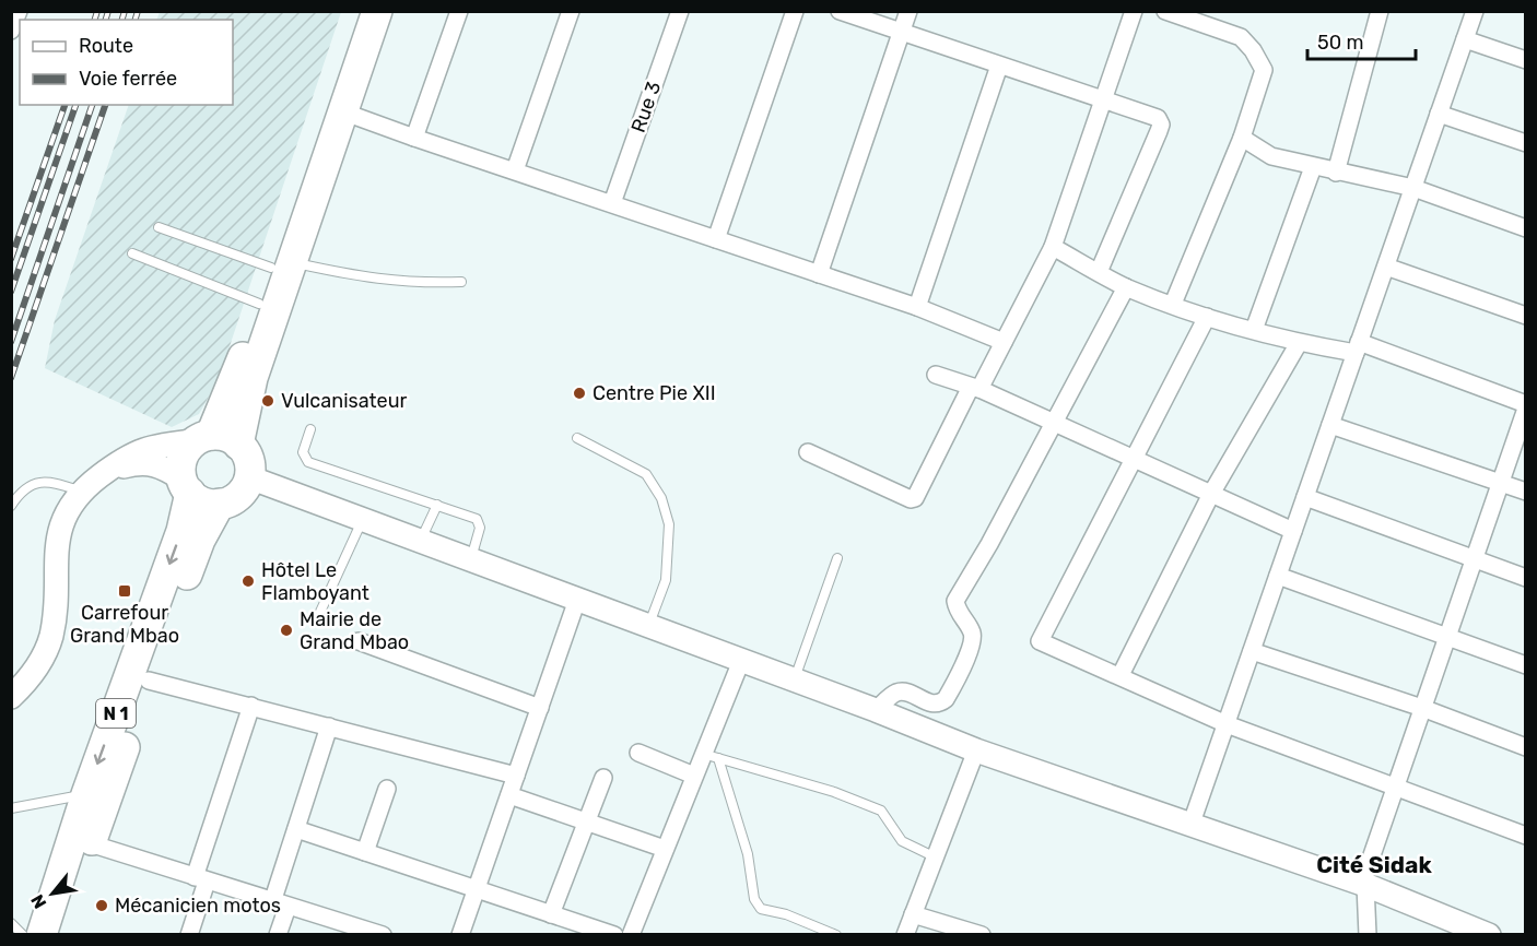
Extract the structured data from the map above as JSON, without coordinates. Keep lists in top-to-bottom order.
{
  "streets": {
    "highway": ["N 1"],
    "street": ["Rue 3"]
  },
  "districts": ["Cité Sidak"],
  "places": {
    "other": [
      "Centre Pie XII",
      "Vulcanisateur",
      "Hôtel Le Flamboyant",
      "Mairie de Grand Mbao",
      "Mécanicien motos"
    ],
    "transit": ["Carrefour Grand Mbao"]
  },
  "legend": ["Route", "Voie ferrée"],
  "scale_bar": "50 m",
  "north": "bottom left"
}
